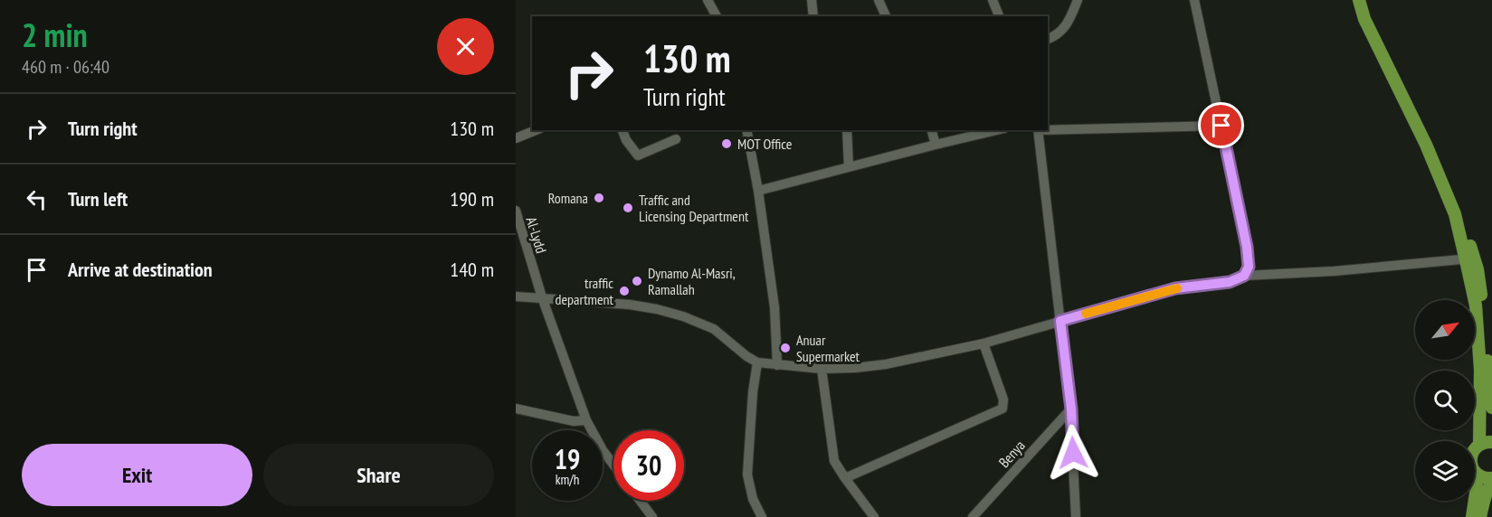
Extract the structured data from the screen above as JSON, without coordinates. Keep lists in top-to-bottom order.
{
  "streets": {
    "street": ["Al-Lydd", "Benya"]
  },
  "places": [
    "MOT Office",
    "Romana",
    "Traffic and Licensing Department",
    "Dynamo Al-Masri, Ramallah",
    "traffic department",
    "Anuar Supermarket"
  ],
  "north": "top right",
  "page": {
    "heading": ["2 min", "460 m · 06:40"],
    "turn": ["130 m", "Turn right"],
    "list": [
      {
        "name": "Turn right",
        "value": "130 m"
      },
      {
        "name": "Turn left",
        "value": "190 m"
      },
      {
        "name": "Arrive at destination",
        "value": "140 m"
      }
    ],
    "speed": "19 km/h",
    "limit": "30",
    "buttons": ["Exit", "Share"]
  }
}
